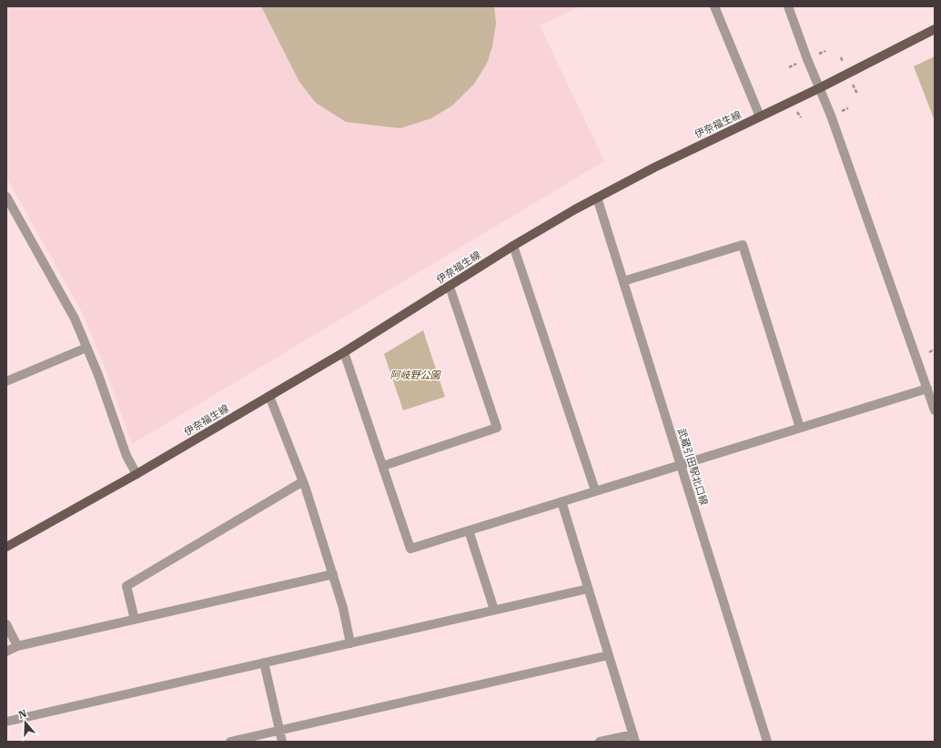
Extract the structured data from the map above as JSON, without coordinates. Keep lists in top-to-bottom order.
{
  "streets": {
    "main road": ["伊奈福生線"],
    "street": ["武蔵引田駅北口線"]
  },
  "crossings": [
    ["伊奈福生線", "武蔵引田駅北口線"]
  ],
  "parks": ["阿岐野公園"],
  "north": "top"
}
